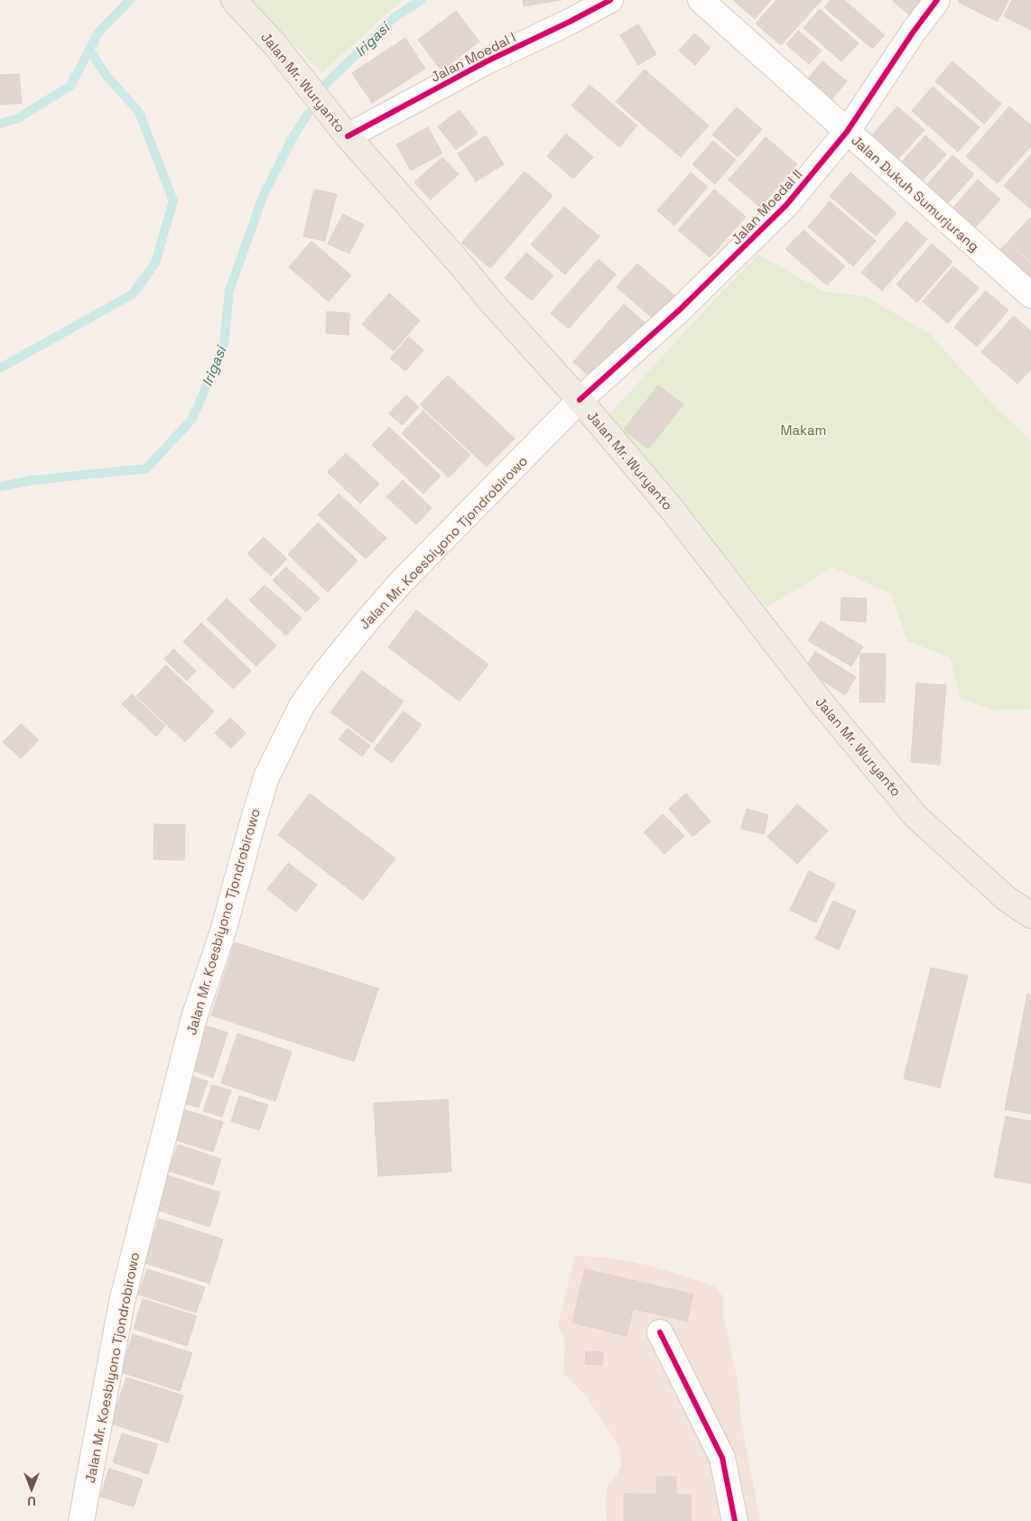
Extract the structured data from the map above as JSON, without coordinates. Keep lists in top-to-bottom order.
{
  "streets": {
    "main road": ["Jalan Mr. Wuryanto"],
    "street": [
      "Jalan Moedal I",
      "Jalan Dukuh Sumurjurang",
      "Jalan Moedal II",
      "Jalan Mr. Koesbiyono Tjondrobirowo"
    ]
  },
  "crossings": [
    ["Jalan Moedal I", "Jalan Mr. Wuryanto"],
    ["Jalan Mr. Wuryanto", "Jalan Moedal II"],
    ["Jalan Mr. Wuryanto", "Jalan Mr. Koesbiyono Tjondrobirowo"],
    ["Jalan Dukuh Sumurjurang", "Jalan Moedal II"],
    ["Jalan Moedal II", "Jalan Mr. Koesbiyono Tjondrobirowo"]
  ],
  "water": ["Irigasi"],
  "parks": ["Makam"],
  "north": "bottom"
}
